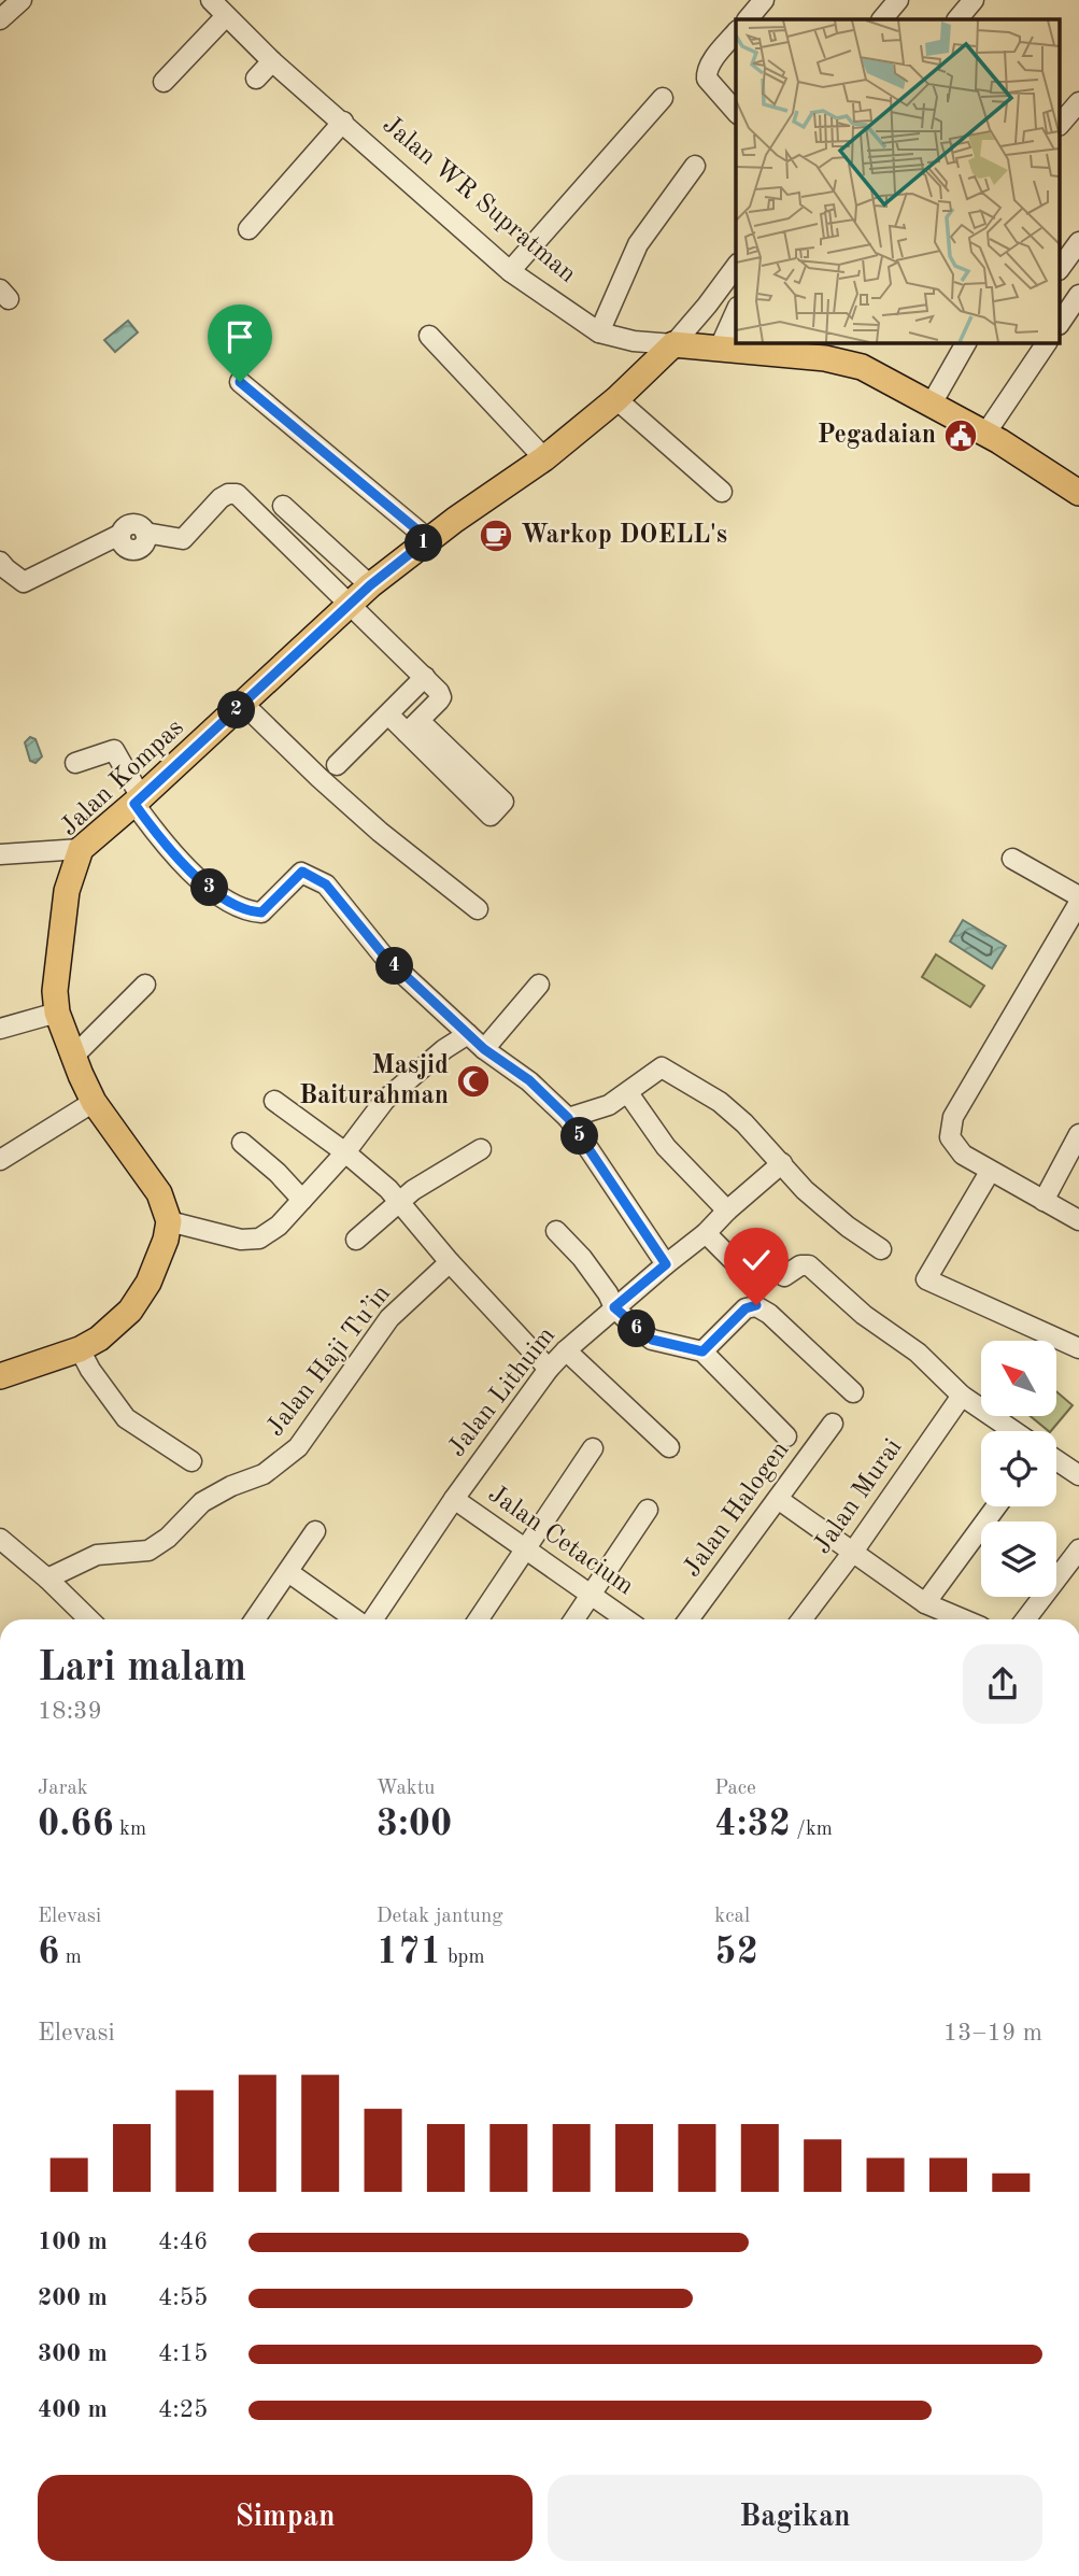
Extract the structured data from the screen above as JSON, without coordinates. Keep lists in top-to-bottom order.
{
  "streets": {
    "main road": ["Jalan WR Supratman", "Jalan Kompas"],
    "street": [
      "Jalan Haji Tu’in",
      "Jalan Lithuim",
      "Jalan Murai",
      "Jalan Halogen",
      "Jalan Cetacium"
    ]
  },
  "crossings": [
    ["Jalan WR Supratman", "Jalan Kompas"],
    ["Jalan Lithuim", "Jalan Cetacium"]
  ],
  "places": {
    "public building": ["Pegadaian"],
    "cafe": ["Warkop DOELL's"],
    "mosque": ["Masjid Baiturahman"]
  },
  "north": "top left",
  "page": {
    "pins": [
      "1",
      "2",
      "3",
      "4",
      "5",
      "6"
    ],
    "heading": ["Lari malam", "18:39"],
    "stats": [
      ["Jarak", "0.66 km"],
      ["Waktu", "3:00"],
      ["Pace", "4:32 /km"],
      ["Elevasi", "6 m"],
      ["Detak jantung", "171 bpm"],
      ["kcal", "52"]
    ],
    "chart": ["Elevasi", "13–19 m"],
    "list": [
      {
        "name": "100 m",
        "note": "4:46"
      },
      {
        "name": "200 m",
        "note": "4:55"
      },
      {
        "name": "300 m",
        "note": "4:15"
      },
      {
        "name": "400 m",
        "note": "4:25"
      }
    ],
    "buttons": ["Simpan", "Bagikan"]
  }
}
